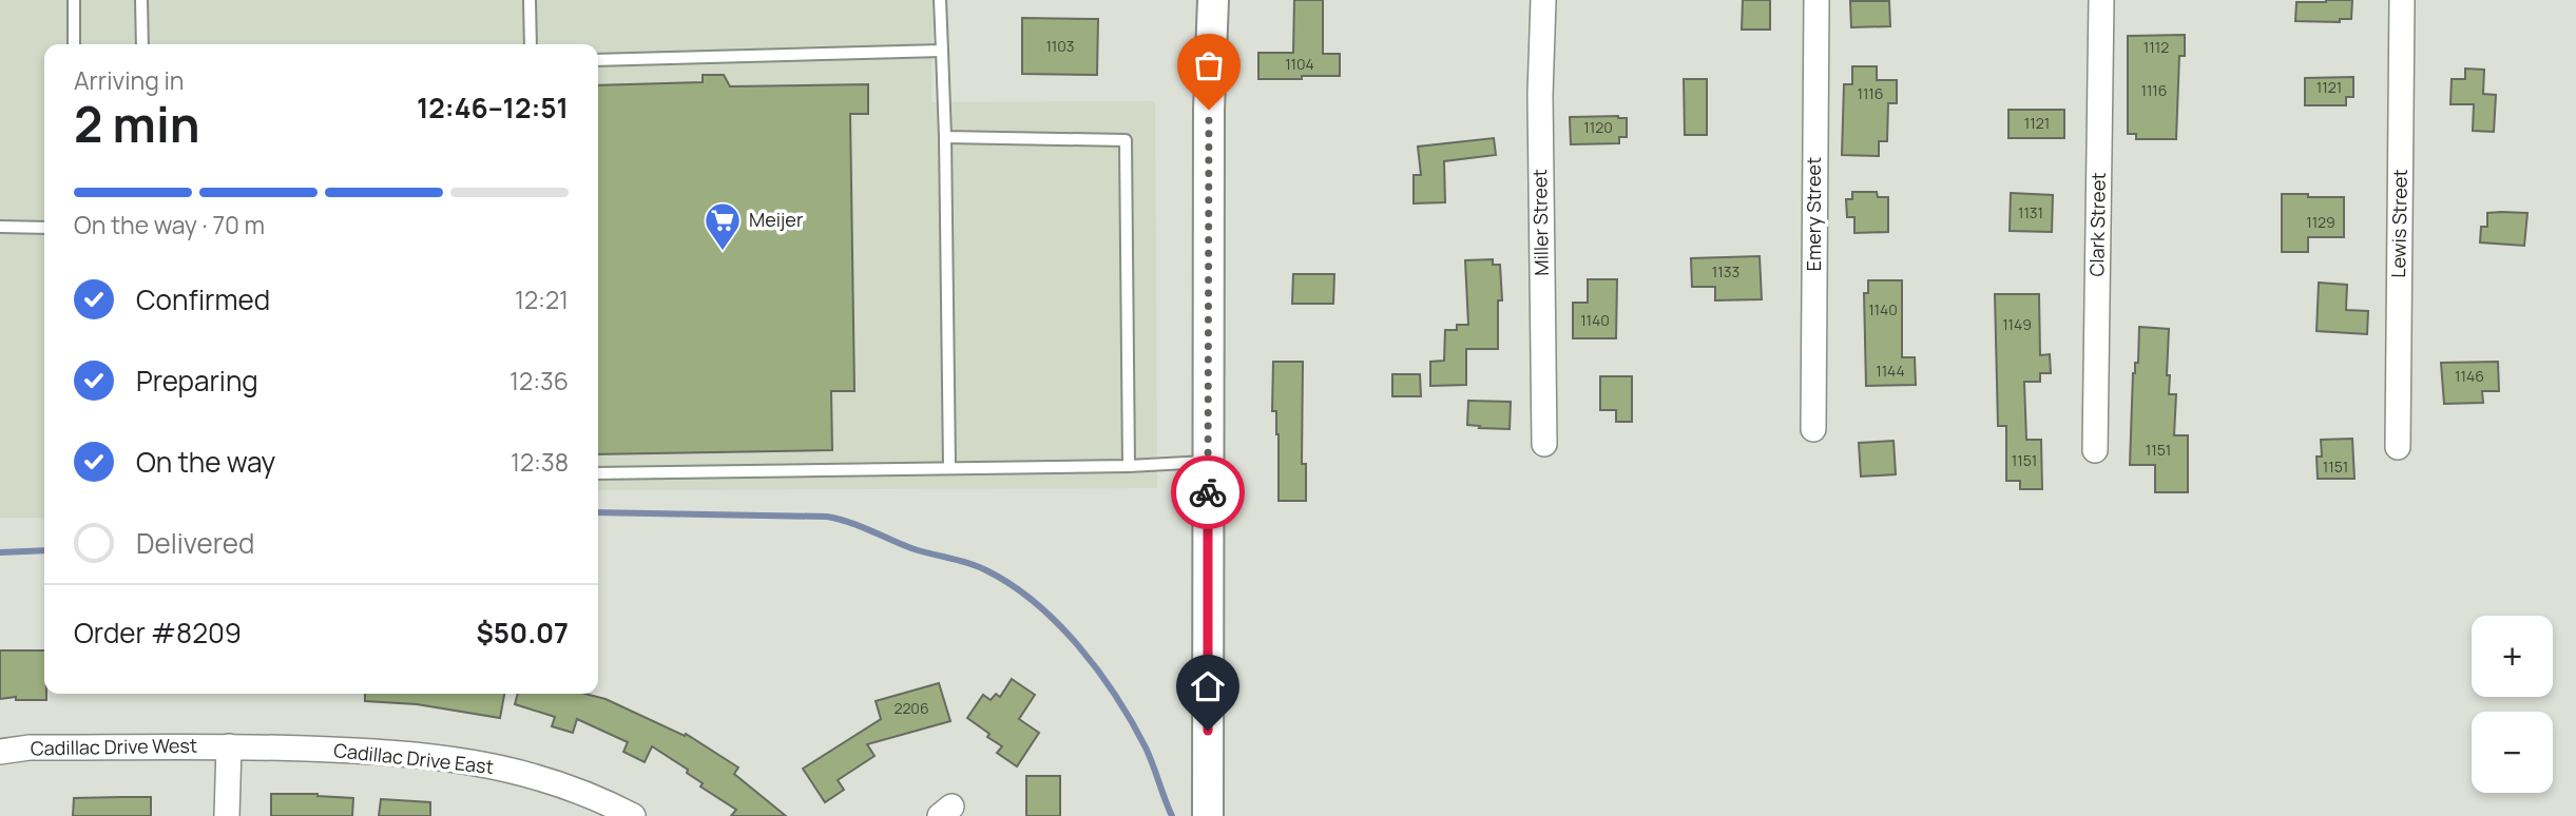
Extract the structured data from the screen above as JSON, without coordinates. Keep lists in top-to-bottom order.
{
  "streets": {
    "street": [
      "Emery Street",
      "Miller Street",
      "Lewis Street",
      "Clark Street",
      "Cadillac Drive West",
      "Cadillac Drive East"
    ]
  },
  "crossings": [
    ["Cadillac Drive West", "Cadillac Drive East"]
  ],
  "places": {
    "supermarket": ["Meijer"]
  },
  "house_numbers": [
    "1103",
    "1112",
    "1104",
    "1121",
    "1116",
    "1116",
    "1121",
    "1120",
    "1131",
    "1129",
    "1133",
    "1140",
    "1140",
    "1149",
    "1144",
    "1146",
    "1151",
    "1151",
    "1151",
    "2206"
  ],
  "page": {
    "heading": ["2 min", "Arriving in", "12:46–12:51"],
    "panel": ["Order #8209", "$50.07"],
    "bar": "On the way · 70 m",
    "list": [
      ["Confirmed", "12:21"],
      ["Preparing", "12:36"],
      ["On the way", "12:38"],
      "Delivered"
    ],
    "map_buttons": ["+", "−"]
  }
}
